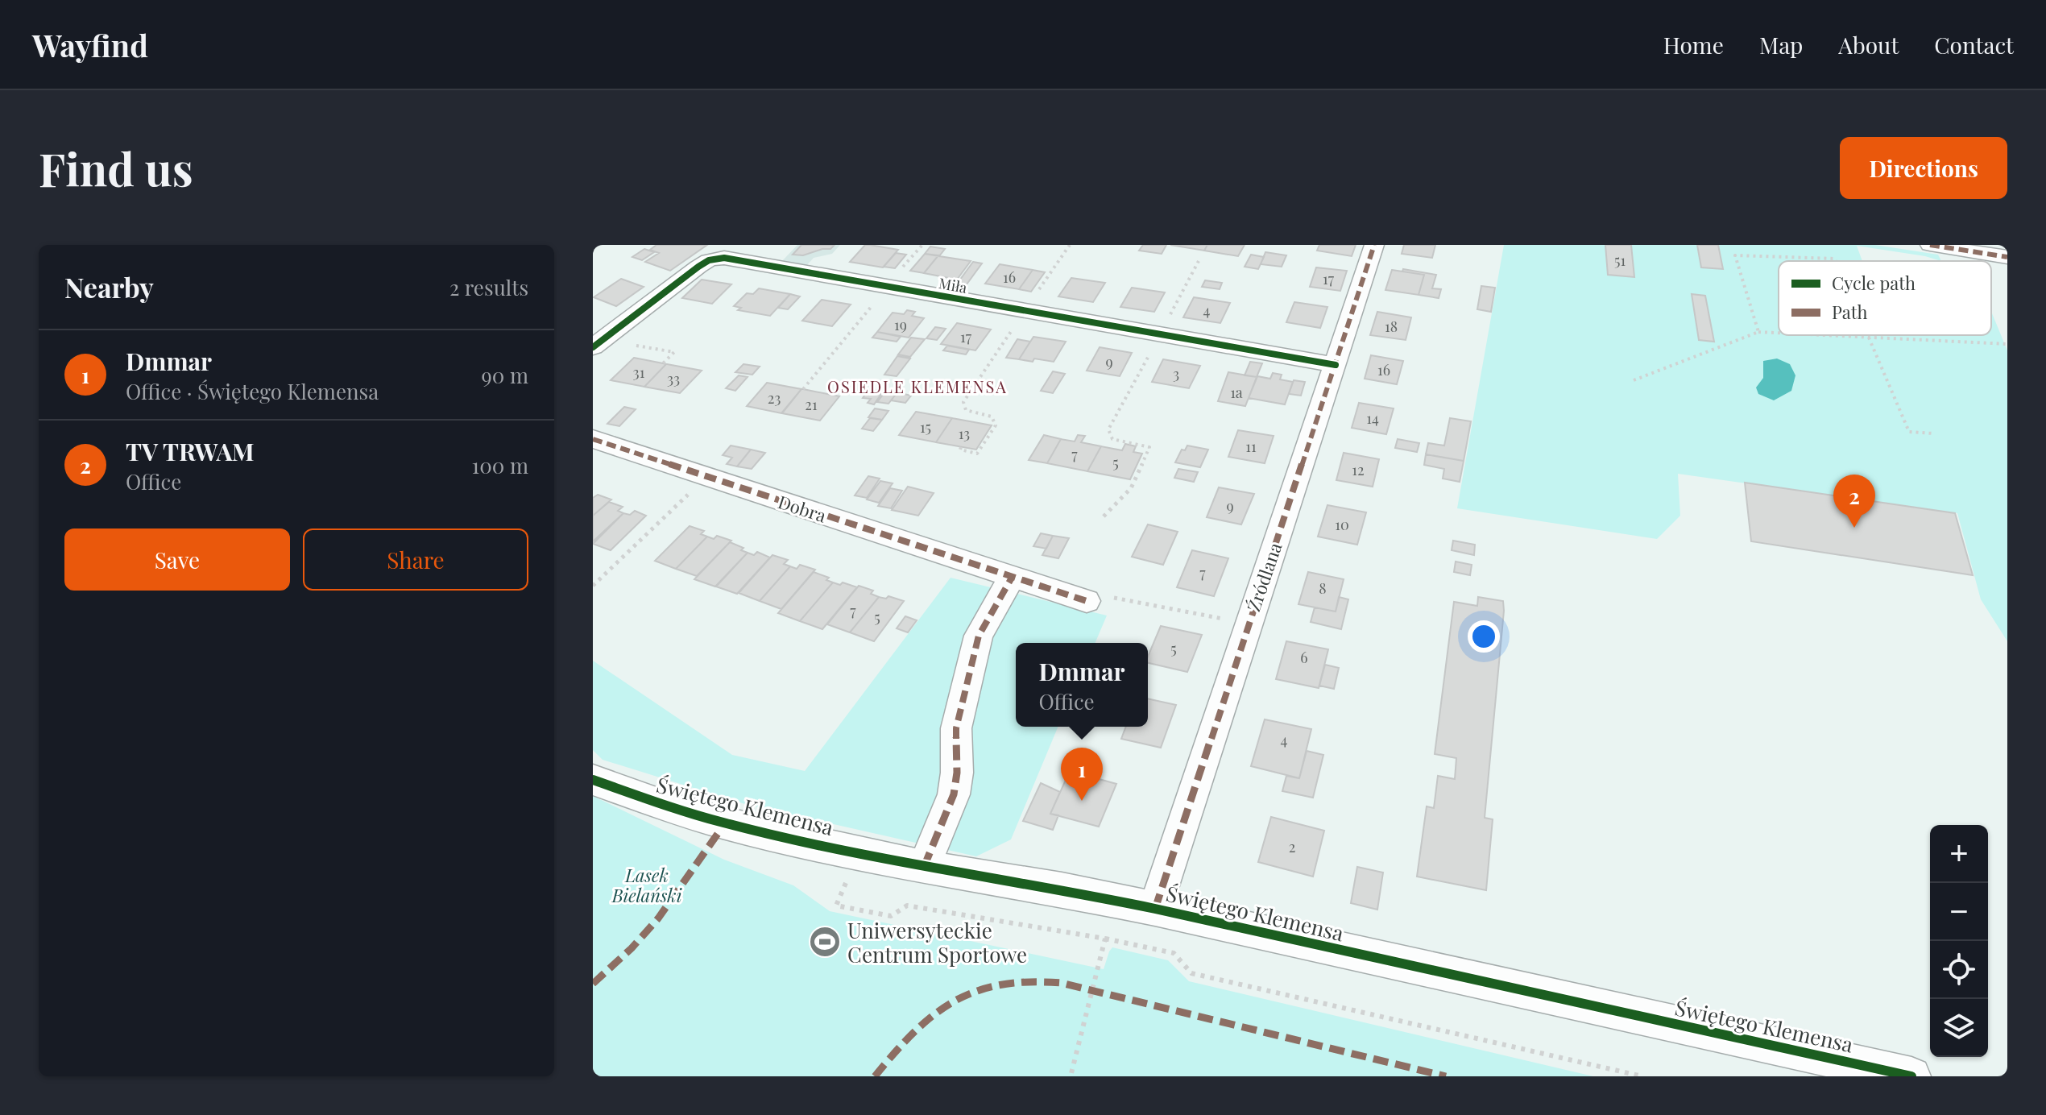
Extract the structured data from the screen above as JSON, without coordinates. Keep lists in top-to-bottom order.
{
  "streets": {
    "street": [
      "Miła",
      "Dobra",
      "Źródlana",
      "Świętego Klemensa"
    ]
  },
  "crossings": [
    ["Miła", "Źródlana"],
    ["Źródlana", "Świętego Klemensa"]
  ],
  "districts": ["OSIEDLE KLEMENSA"],
  "parks": ["Lasek Bielański"],
  "places": {
    "sports": ["Uniwersyteckie Centrum Sportowe"]
  },
  "house_numbers": [
    "51",
    "16",
    "17",
    "4",
    "19",
    "18",
    "17",
    "9",
    "16",
    "31",
    "3",
    "33",
    "1a",
    "23",
    "21",
    "14",
    "15",
    "13",
    "11",
    "7",
    "5",
    "12",
    "9",
    "10",
    "7",
    "8",
    "7",
    "5",
    "5",
    "6",
    "4",
    "2"
  ],
  "legend": ["Cycle path", "Path"],
  "page": {
    "header": "Wayfind",
    "nav": [
      "Home",
      "Map",
      "About",
      "Contact"
    ],
    "buttons": [
      "Directions",
      ["Save", "Share"]
    ],
    "title": "Find us",
    "heading": ["Nearby", "2 results"],
    "list": [
      {
        "mark": "1",
        "name": "Dmmar",
        "note": "Office · Świętego Klemensa",
        "value": "90 m"
      },
      {
        "mark": "2",
        "name": "TV TRWAM",
        "note": "Office",
        "value": "100 m"
      }
    ],
    "pins": ["2", "1"],
    "popup": ["Dmmar", "Office"],
    "map_buttons": ["+", "−"]
  }
}
